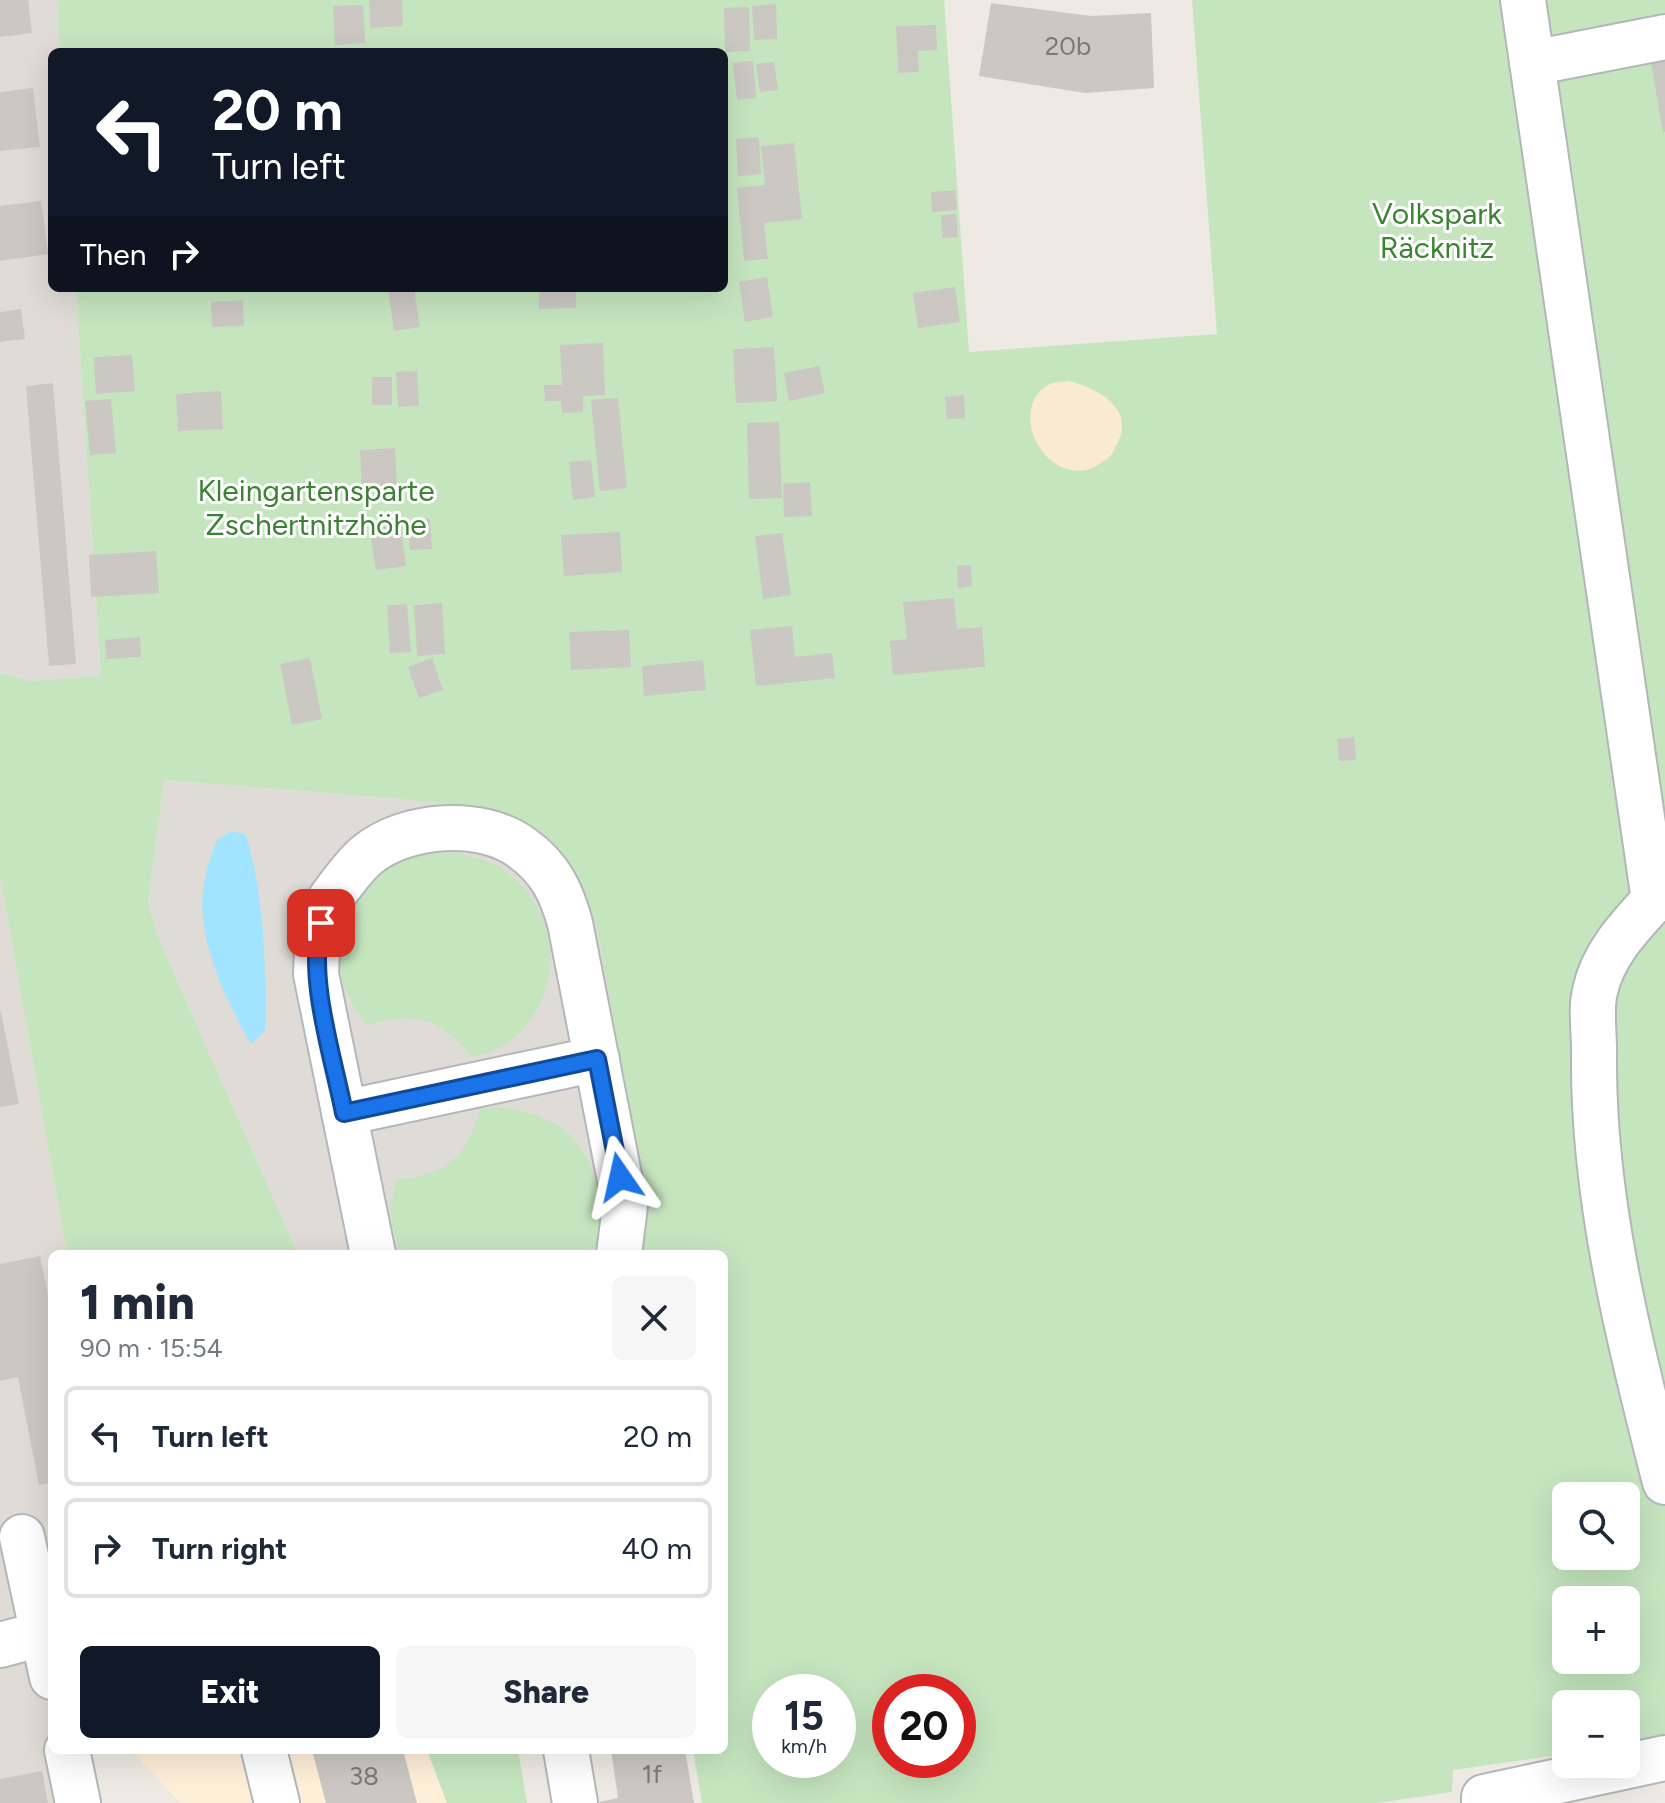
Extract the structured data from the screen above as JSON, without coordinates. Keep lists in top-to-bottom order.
{
  "parks": ["Volkspark Räcknitz", "Kleingartensparte Zschertnitzhöhe"],
  "house_numbers": ["20b", "1f", "38"],
  "page": {
    "turn": ["20 m", "Turn left"],
    "then": "Then",
    "heading": ["1 min", "90 m · 15:54"],
    "list": [
      {
        "name": "Turn left",
        "value": "20 m"
      },
      {
        "name": "Turn right",
        "value": "40 m"
      }
    ],
    "map_buttons": ["+", "−"],
    "buttons": ["Exit", "Share"],
    "speed": "15 km/h",
    "limit": "20"
  }
}
